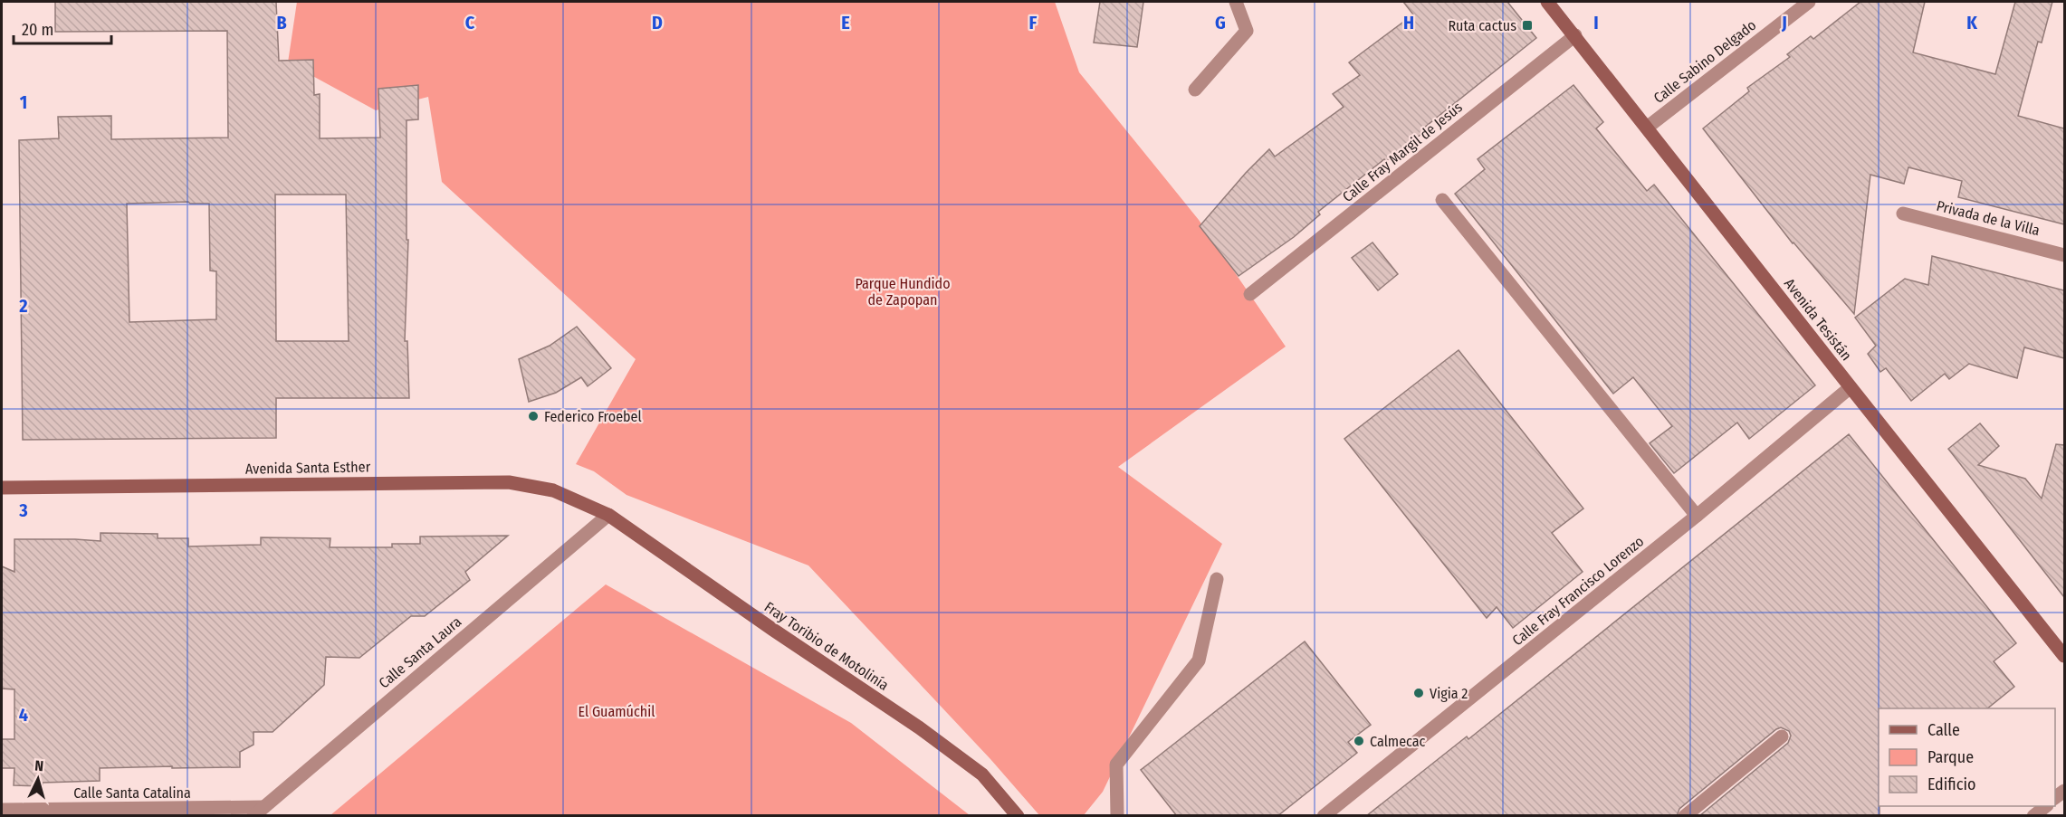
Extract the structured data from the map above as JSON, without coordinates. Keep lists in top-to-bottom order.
{
  "streets": {
    "street": [
      "Calle Sabino Delgado",
      "Calle Fray Margil de Jesús",
      "Privada de la Villa",
      "Avenida Tesistán",
      "Avenida Santa Esther",
      "Calle Fray Francisco Lorenzo",
      "Fray Toribio de Motolinía",
      "Calle Santa Laura",
      "Calle Santa Catalina"
    ]
  },
  "crossings": [
    ["Calle Sabino Delgado", "Avenida Tesistán"],
    ["Calle Fray Margil de Jesús", "Avenida Tesistán"],
    ["Avenida Tesistán", "Calle Fray Francisco Lorenzo"],
    ["Avenida Santa Esther", "Fray Toribio de Motolinía"],
    ["Avenida Santa Esther", "Calle Santa Laura"],
    ["Fray Toribio de Motolinía", "Calle Santa Laura"],
    ["Calle Santa Laura", "Calle Santa Catalina"]
  ],
  "parks": ["Parque Hundido de Zapopan", "El Guamúchil"],
  "places": {
    "transit": ["Ruta cactus"],
    "other": ["Federico Froebel", "Vigia 2", "Calmecac"]
  },
  "legend": ["Calle", "Parque", "Edificio"],
  "scale_bar": "20 m",
  "north": "top",
  "grid": {
    "columns": [
      "B",
      "C",
      "D",
      "E",
      "F",
      "G",
      "H",
      "I",
      "J",
      "K"
    ],
    "rows": [
      "1",
      "2",
      "3",
      "4"
    ]
  }
}
